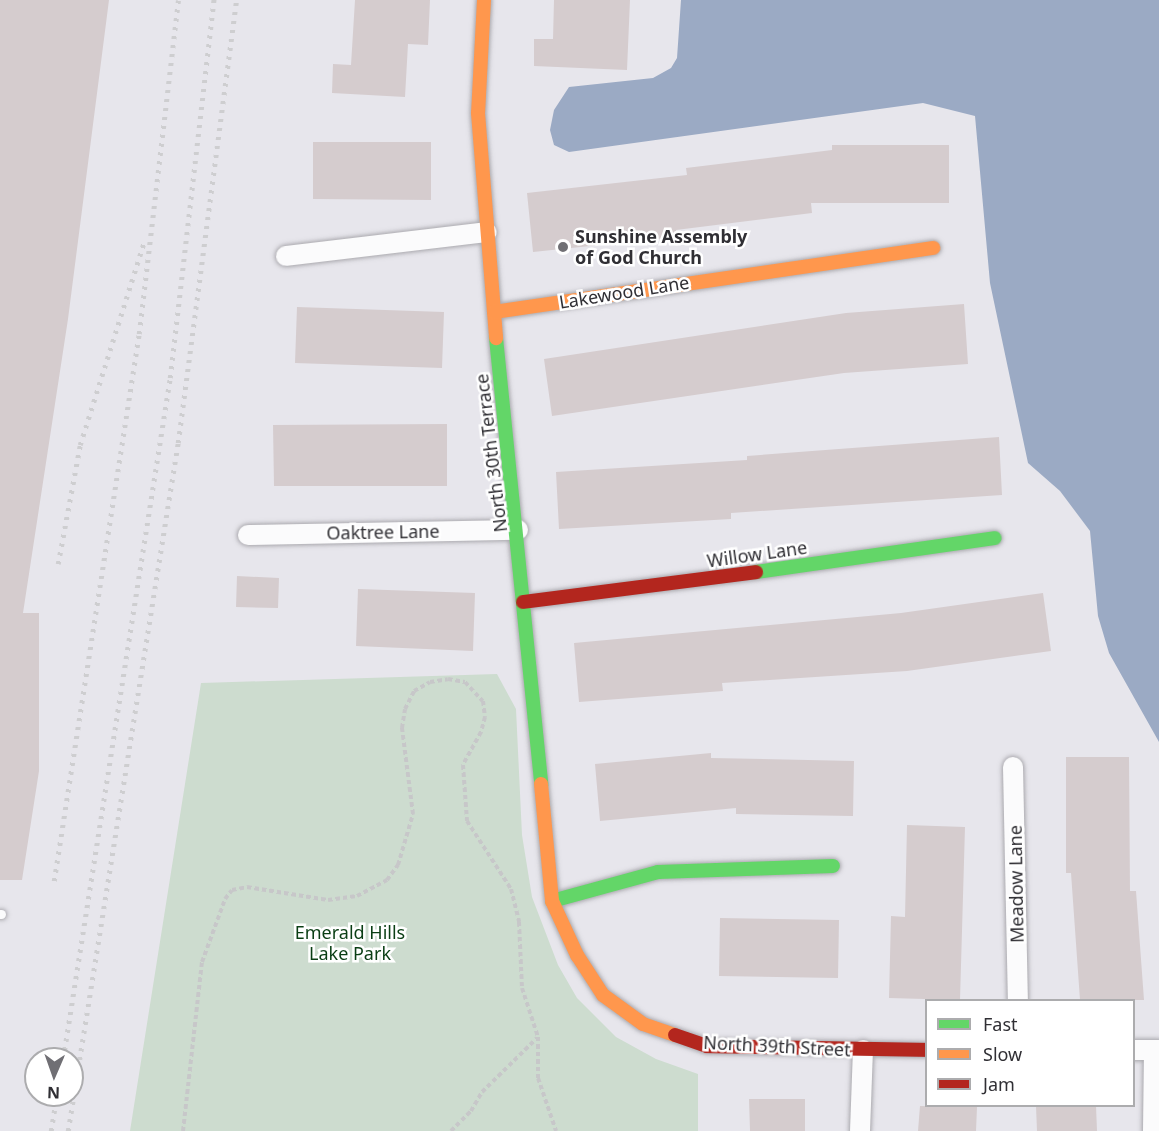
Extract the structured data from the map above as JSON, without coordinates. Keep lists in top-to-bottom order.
{
  "streets": {
    "street": [
      "Lakewood Lane",
      "North 30th Terrace",
      "Oaktree Lane",
      "Willow Lane",
      "Meadow Lane",
      "North 39th Street"
    ]
  },
  "crossings": [
    ["Lakewood Lane", "North 30th Terrace"],
    ["North 30th Terrace", "Oaktree Lane"],
    ["North 30th Terrace", "Willow Lane"],
    ["North 30th Terrace", "North 39th Street"]
  ],
  "parks": ["Emerald Hills Lake Park"],
  "places": ["Sunshine Assembly of God Church"],
  "legend": ["Fast", "Slow", "Jam"],
  "north": "bottom"
}
